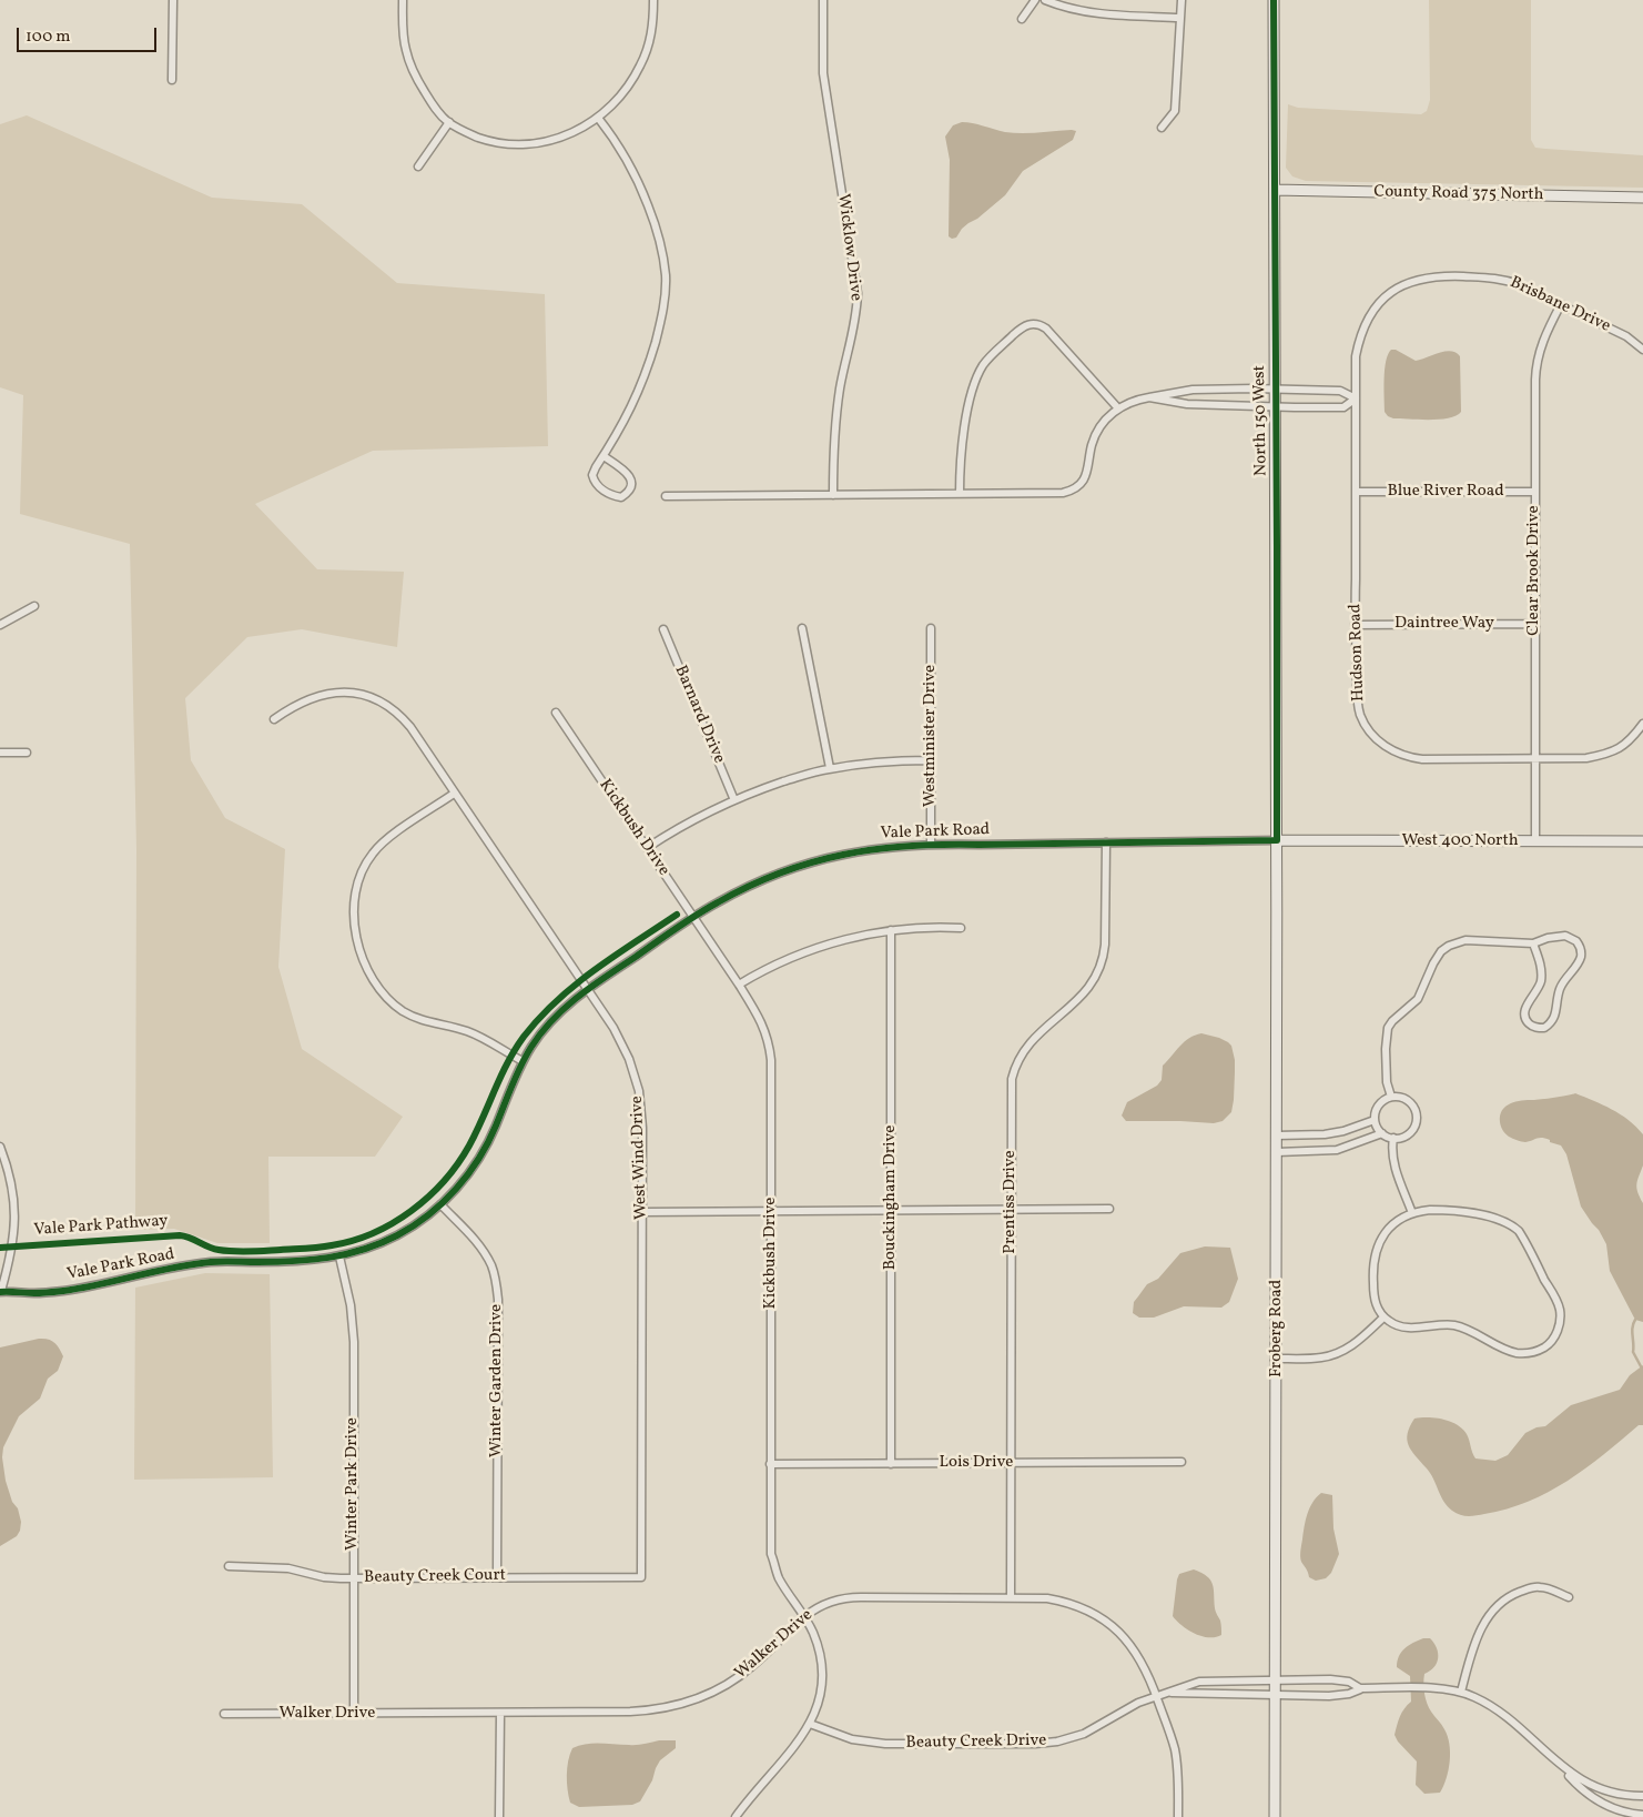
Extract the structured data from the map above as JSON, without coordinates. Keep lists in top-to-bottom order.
{
  "streets": {
    "main road": [
      "County Road 375 North",
      "North 150 West",
      "West 400 North",
      "Froberg Road"
    ],
    "street": [
      "Wicklow Drive",
      "Brisbane Drive",
      "Blue River Road",
      "Clear Brook Drive",
      "Daintree Way",
      "Hudson Road",
      "Barnard Drive",
      "Westminister Drive",
      "Kickbush Drive",
      "Vale Park Road",
      "West Wind Drive",
      "Bouckingham Drive",
      "Prentiss Drive",
      "Winter Garden Drive",
      "Lois Drive",
      "Winter Park Drive",
      "Beauty Creek Court",
      "Walker Drive",
      "Beauty Creek Drive"
    ],
    "cycle path": ["Vale Park Pathway"]
  },
  "crossings": [
    ["County Road 375 North", "North 150 West"],
    ["Brisbane Drive", "Clear Brook Drive"],
    ["Brisbane Drive", "Hudson Road"],
    ["North 150 West", "Vale Park Road"],
    ["North 150 West", "West 400 North"],
    ["North 150 West", "Froberg Road"],
    ["Blue River Road", "Clear Brook Drive"],
    ["Blue River Road", "Hudson Road"],
    ["Clear Brook Drive", "Daintree Way"],
    ["Clear Brook Drive", "Hudson Road"],
    ["Clear Brook Drive", "West 400 North"],
    ["Daintree Way", "Hudson Road"],
    ["Westminister Drive", "Vale Park Road"],
    ["Kickbush Drive", "Vale Park Road"],
    ["Kickbush Drive", "Lois Drive"],
    ["Kickbush Drive", "Walker Drive"],
    ["Kickbush Drive", "Beauty Creek Drive"],
    ["Vale Park Road", "West 400 North"],
    ["Vale Park Road", "West Wind Drive"],
    ["Vale Park Road", "Prentiss Drive"],
    ["Vale Park Road", "Froberg Road"],
    ["Vale Park Road", "Winter Garden Drive"],
    ["Vale Park Road", "Winter Park Drive"],
    ["West 400 North", "Froberg Road"],
    ["West Wind Drive", "Beauty Creek Court"],
    ["Bouckingham Drive", "Lois Drive"],
    ["Prentiss Drive", "Lois Drive"],
    ["Prentiss Drive", "Walker Drive"],
    ["Froberg Road", "Beauty Creek Drive"],
    ["Winter Garden Drive", "Beauty Creek Court"],
    ["Winter Park Drive", "Beauty Creek Court"],
    ["Winter Park Drive", "Walker Drive"],
    ["Walker Drive", "Beauty Creek Drive"]
  ],
  "scale_bar": "100 m"
}
